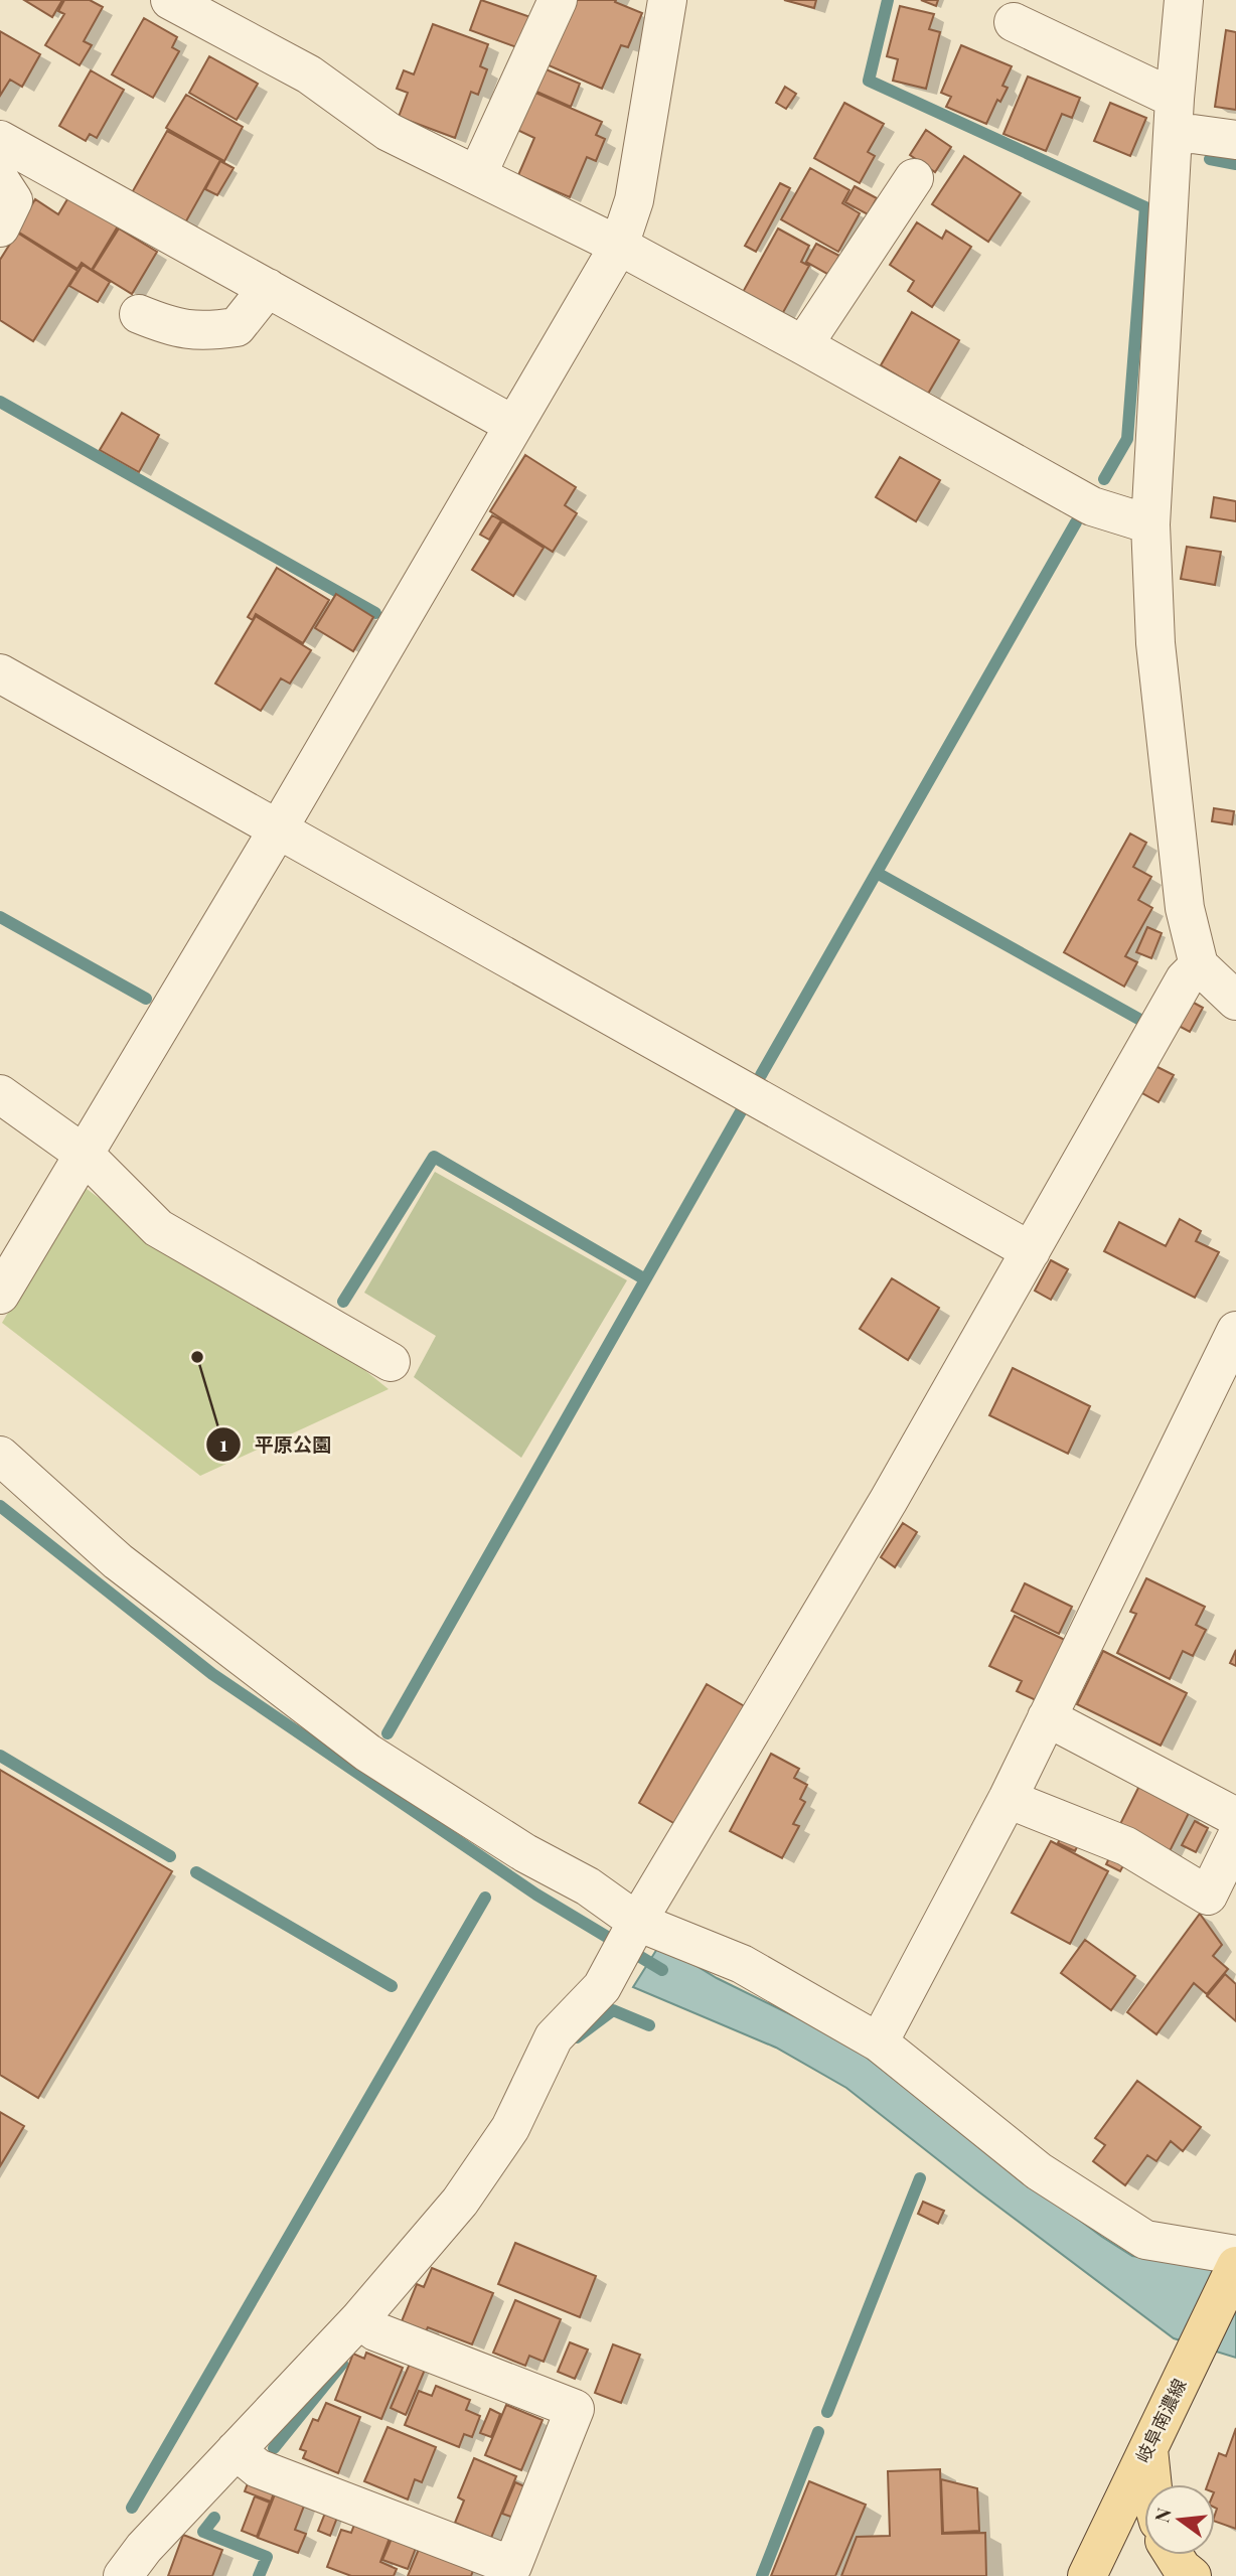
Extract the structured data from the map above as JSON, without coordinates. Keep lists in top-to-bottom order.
{
  "streets": {
    "main road": ["岐阜南濃線"]
  },
  "places": ["平原公園"],
  "north": "left"
}
